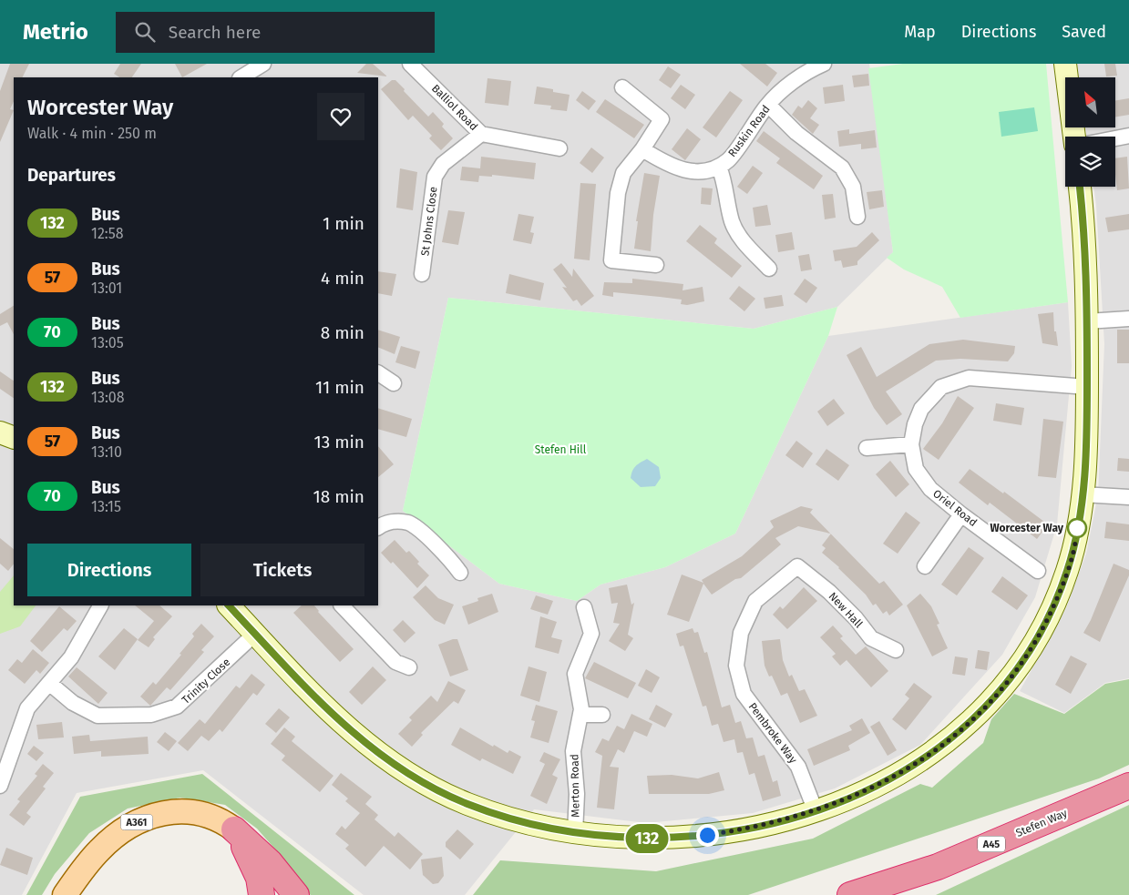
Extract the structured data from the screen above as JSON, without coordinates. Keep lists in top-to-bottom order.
{
  "streets": {
    "highway": ["Stefen Way", "A45"],
    "main road": ["A361"],
    "street": [
      "Balliol Road",
      "Ruskin Road",
      "St Johns Close",
      "Oriel Road",
      "New Hall",
      "Trinity Close",
      "Pembroke Way",
      "Merton Road"
    ]
  },
  "crossings": [
    ["Balliol Road", "St Johns Close"],
    ["New Hall", "Pembroke Way"]
  ],
  "parks": ["Stefen Hill"],
  "places": ["Worcester Way"],
  "lines": ["bus line 132"],
  "north": "top left",
  "page": {
    "header": "Metrio",
    "search": "Search here",
    "nav": ["Map", "Directions", "Saved"],
    "on_map": "132",
    "heading": [
      ["Worcester Way", "Walk · 4 min · 250 m"],
      "Departures"
    ],
    "list": [
      {
        "mark": "132",
        "name": "Bus",
        "note": "12:58",
        "value": "1 min"
      },
      {
        "mark": "57",
        "name": "Bus",
        "note": "13:01",
        "value": "4 min"
      },
      {
        "mark": "70",
        "name": "Bus",
        "note": "13:05",
        "value": "8 min"
      },
      {
        "mark": "132",
        "name": "Bus",
        "note": "13:08",
        "value": "11 min"
      },
      {
        "mark": "57",
        "name": "Bus",
        "note": "13:10",
        "value": "13 min"
      },
      {
        "mark": "70",
        "name": "Bus",
        "note": "13:15",
        "value": "18 min"
      }
    ],
    "buttons": ["Directions", "Tickets"]
  }
}
